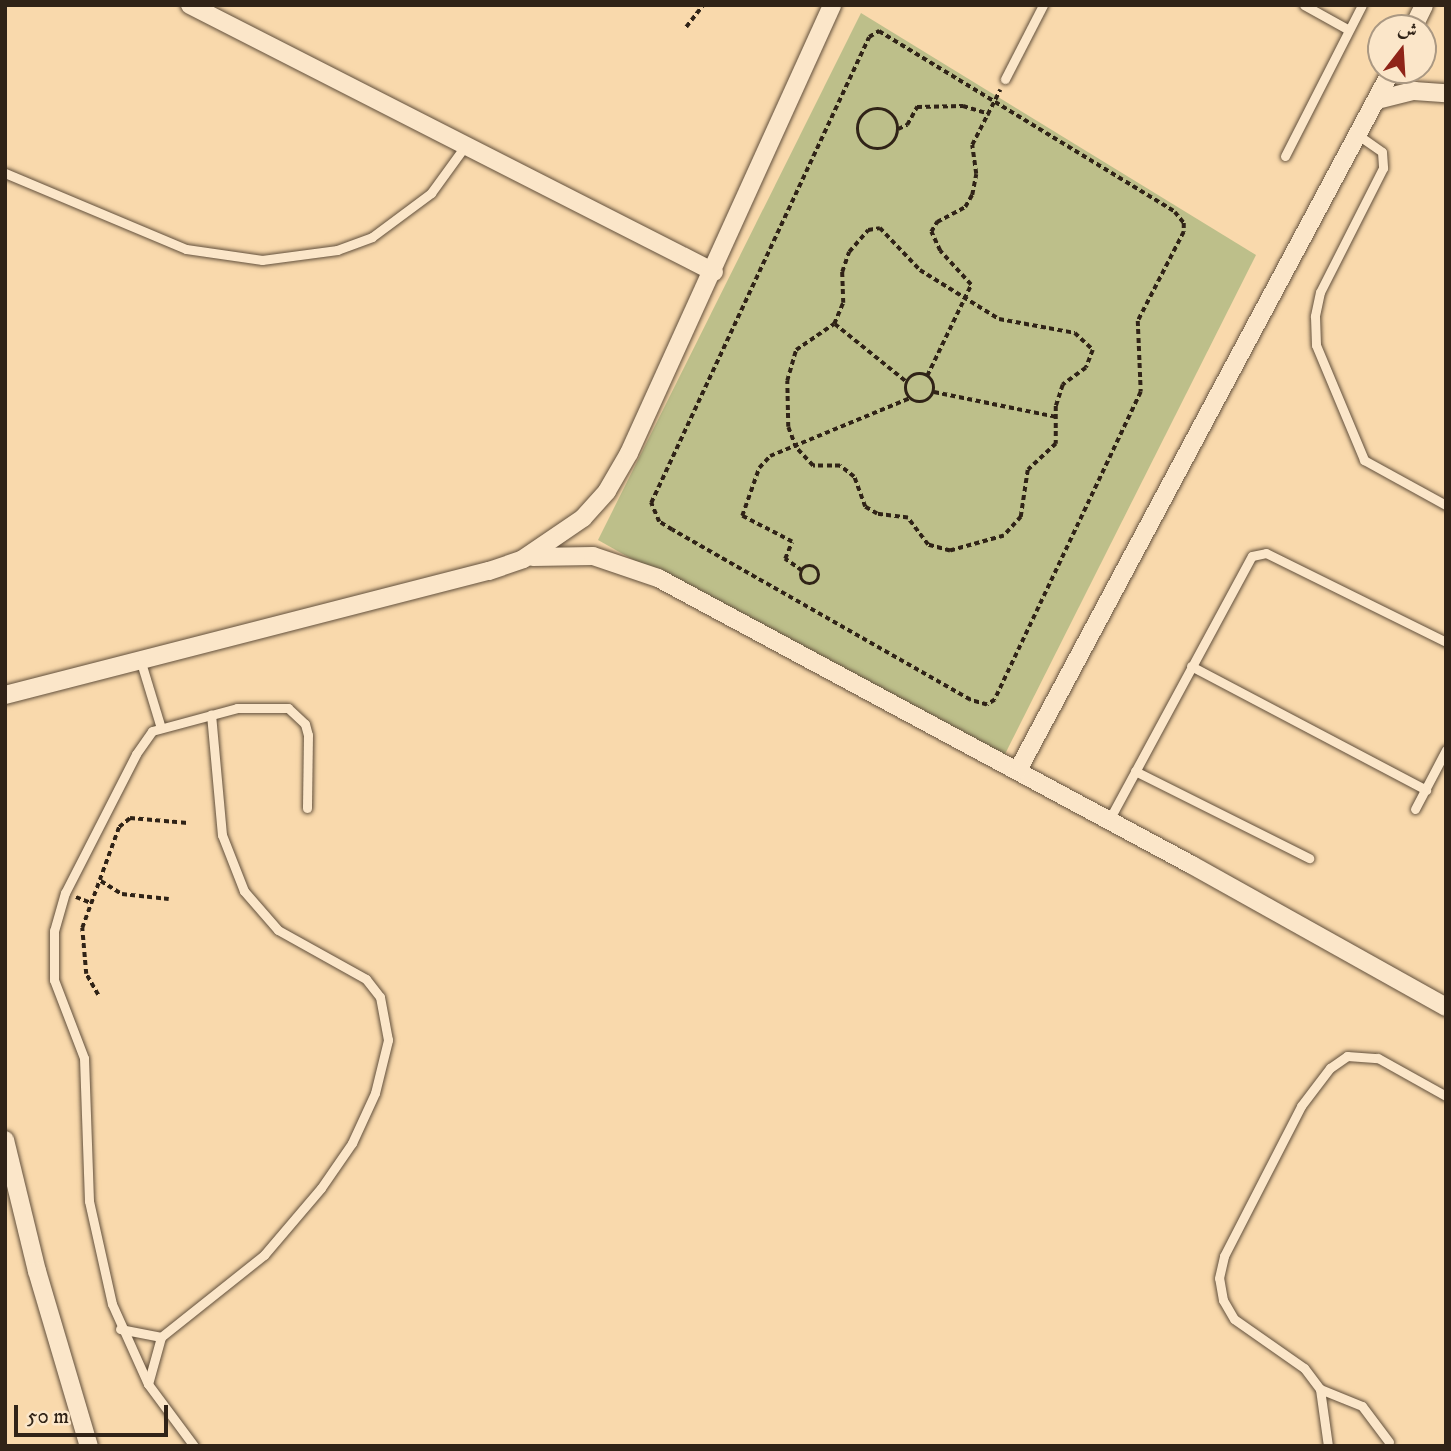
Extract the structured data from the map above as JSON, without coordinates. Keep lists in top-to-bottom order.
{
  "scale_bar": "50 m",
  "north": "top"
}
